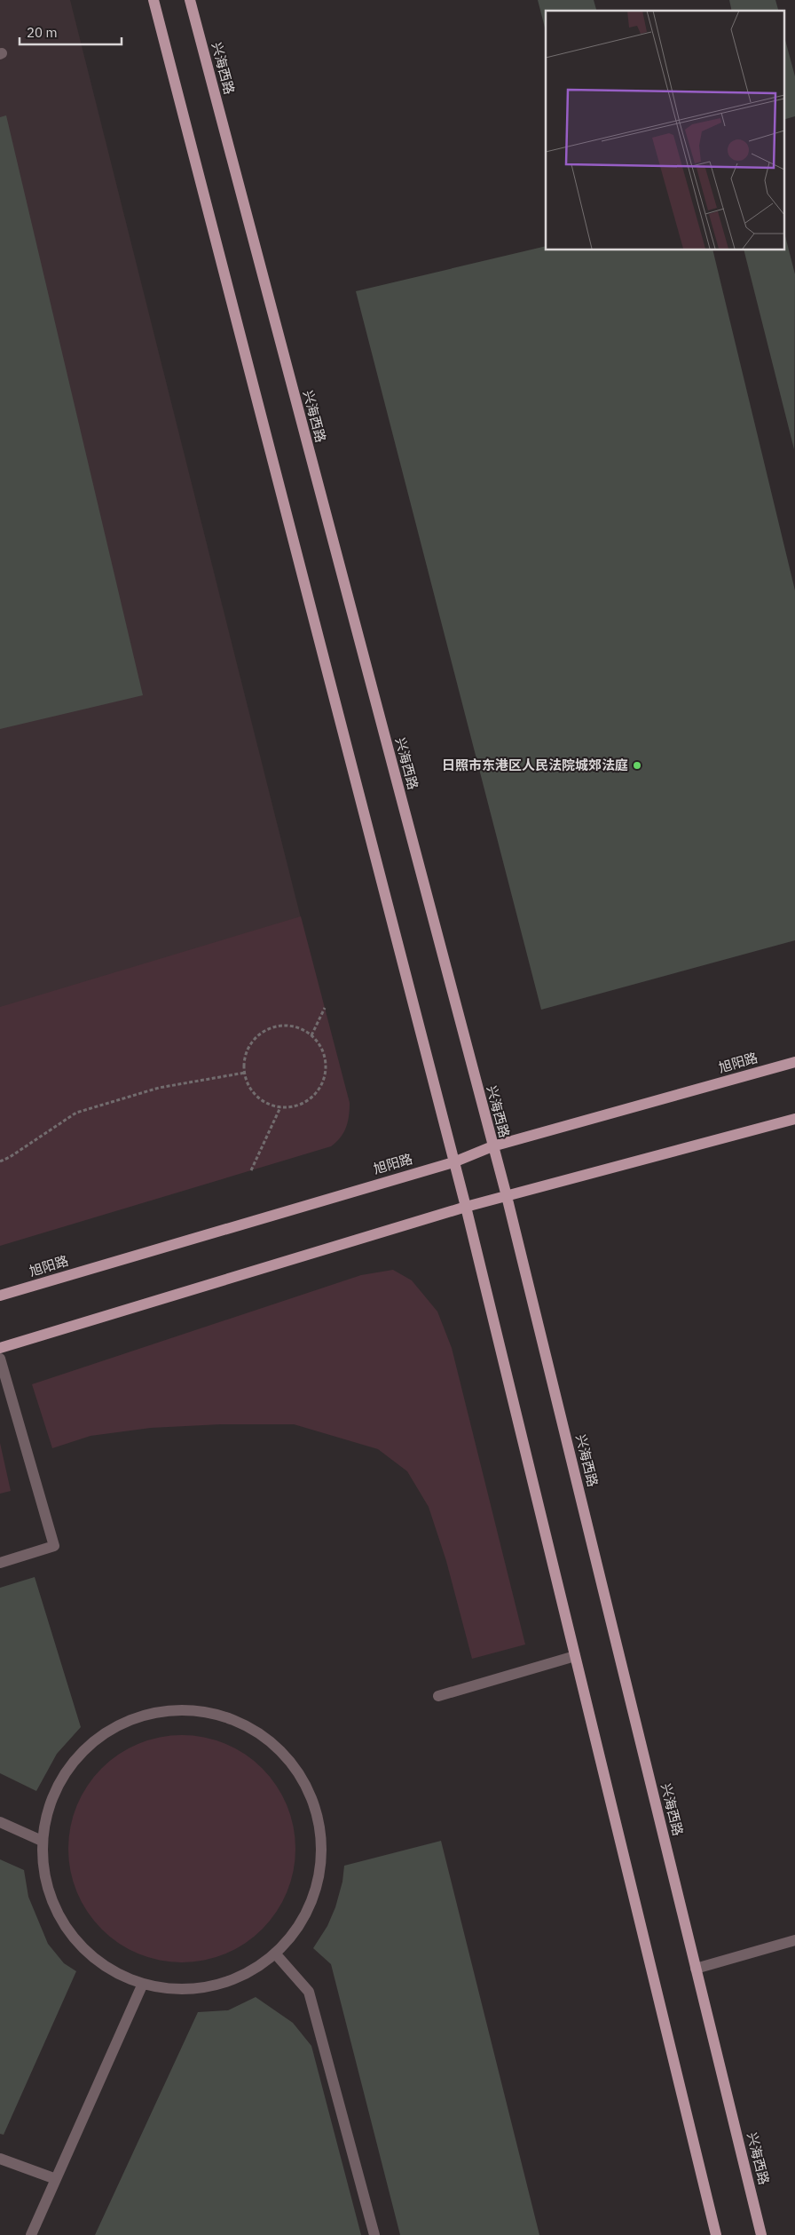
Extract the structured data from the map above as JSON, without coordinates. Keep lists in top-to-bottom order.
{
  "streets": {
    "main road": ["兴海西路", "旭阳路"]
  },
  "crossings": [
    ["兴海西路", "旭阳路"]
  ],
  "places": ["日照市东港区人民法院城郊法庭"],
  "scale_bar": "20 m"
}
